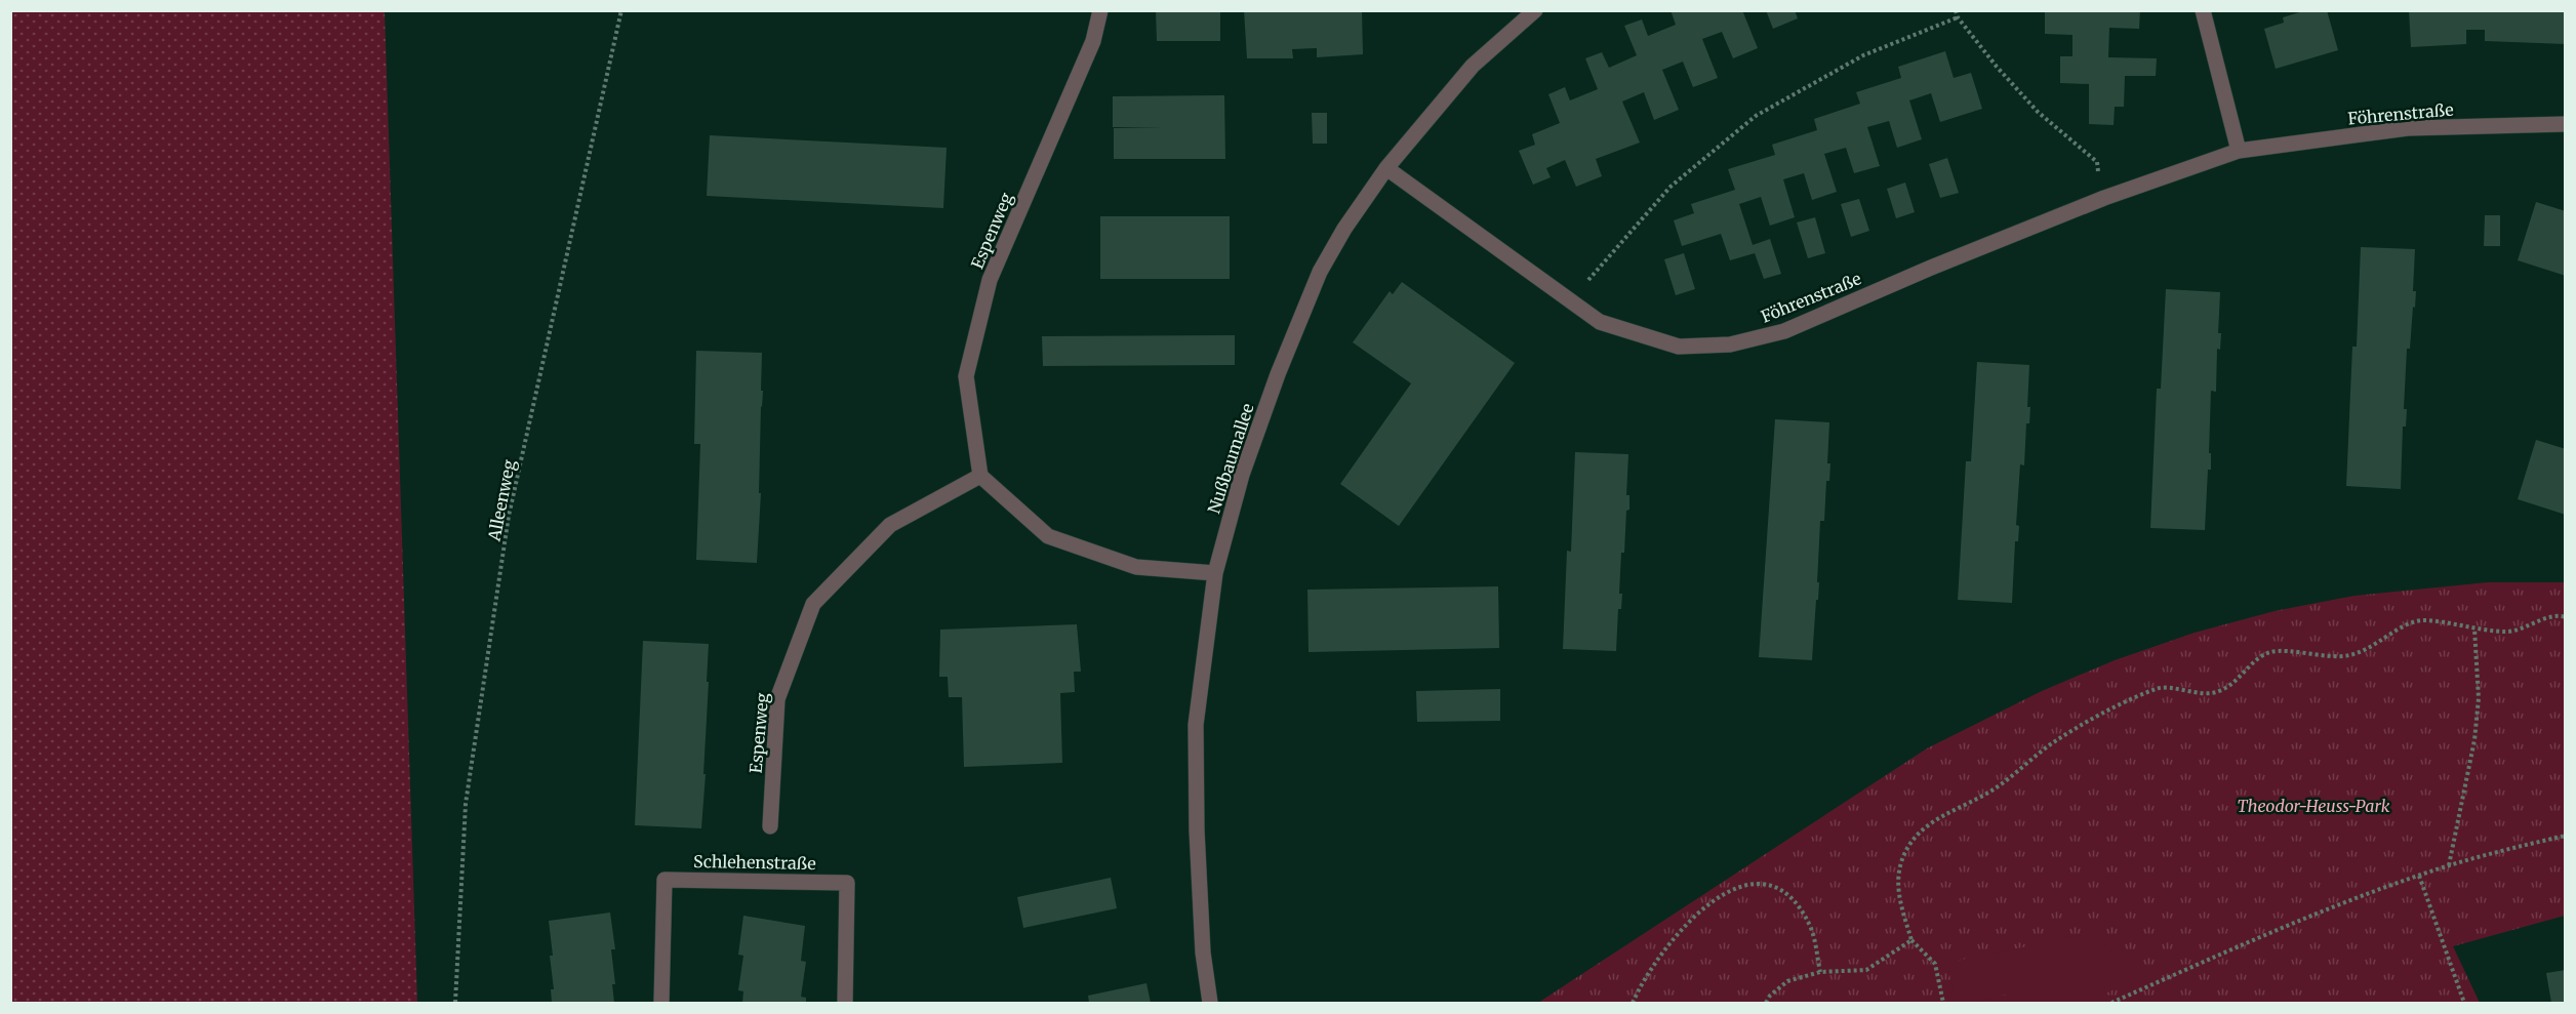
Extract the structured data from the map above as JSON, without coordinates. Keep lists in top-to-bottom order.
{
  "streets": {
    "street": [
      "Föhrenstraße",
      "Espenweg",
      "Nußbaumallee",
      "Schlehenstraße"
    ],
    "path": ["Alleenweg"]
  },
  "crossings": [
    ["Föhrenstraße", "Nußbaumallee"]
  ],
  "parks": ["Theodor-Heuss-Park"]
}
